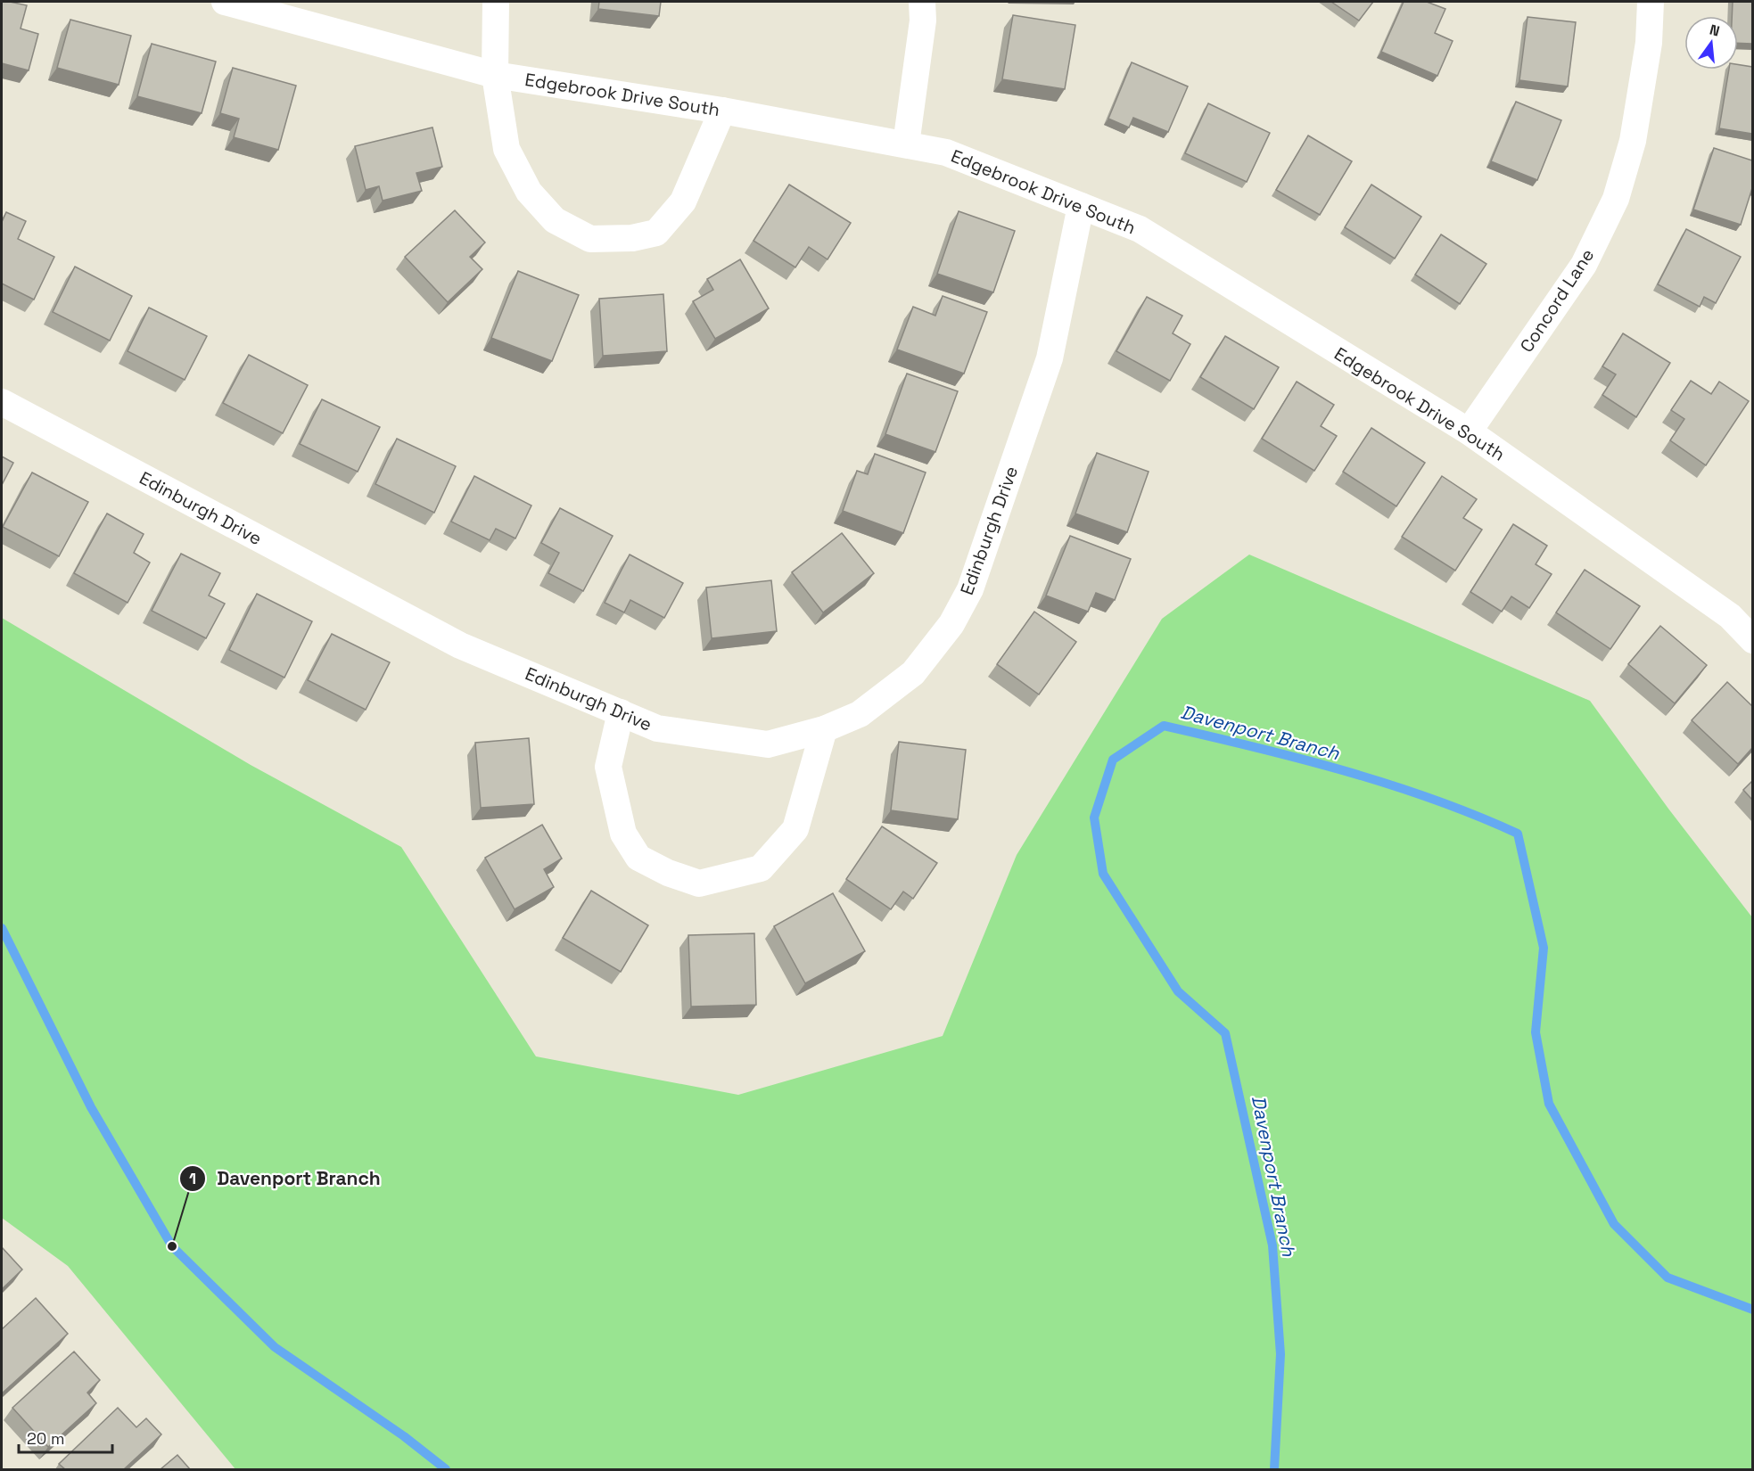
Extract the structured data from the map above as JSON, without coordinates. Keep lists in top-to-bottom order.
{
  "streets": {
    "street": ["Edgebrook Drive South", "Concord Lane", "Edinburgh Drive"]
  },
  "crossings": [
    ["Edgebrook Drive South", "Concord Lane"],
    ["Edgebrook Drive South", "Edinburgh Drive"]
  ],
  "water": ["Davenport Branch"],
  "places": ["Davenport Branch"],
  "scale_bar": "20 m",
  "north": "top"
}
